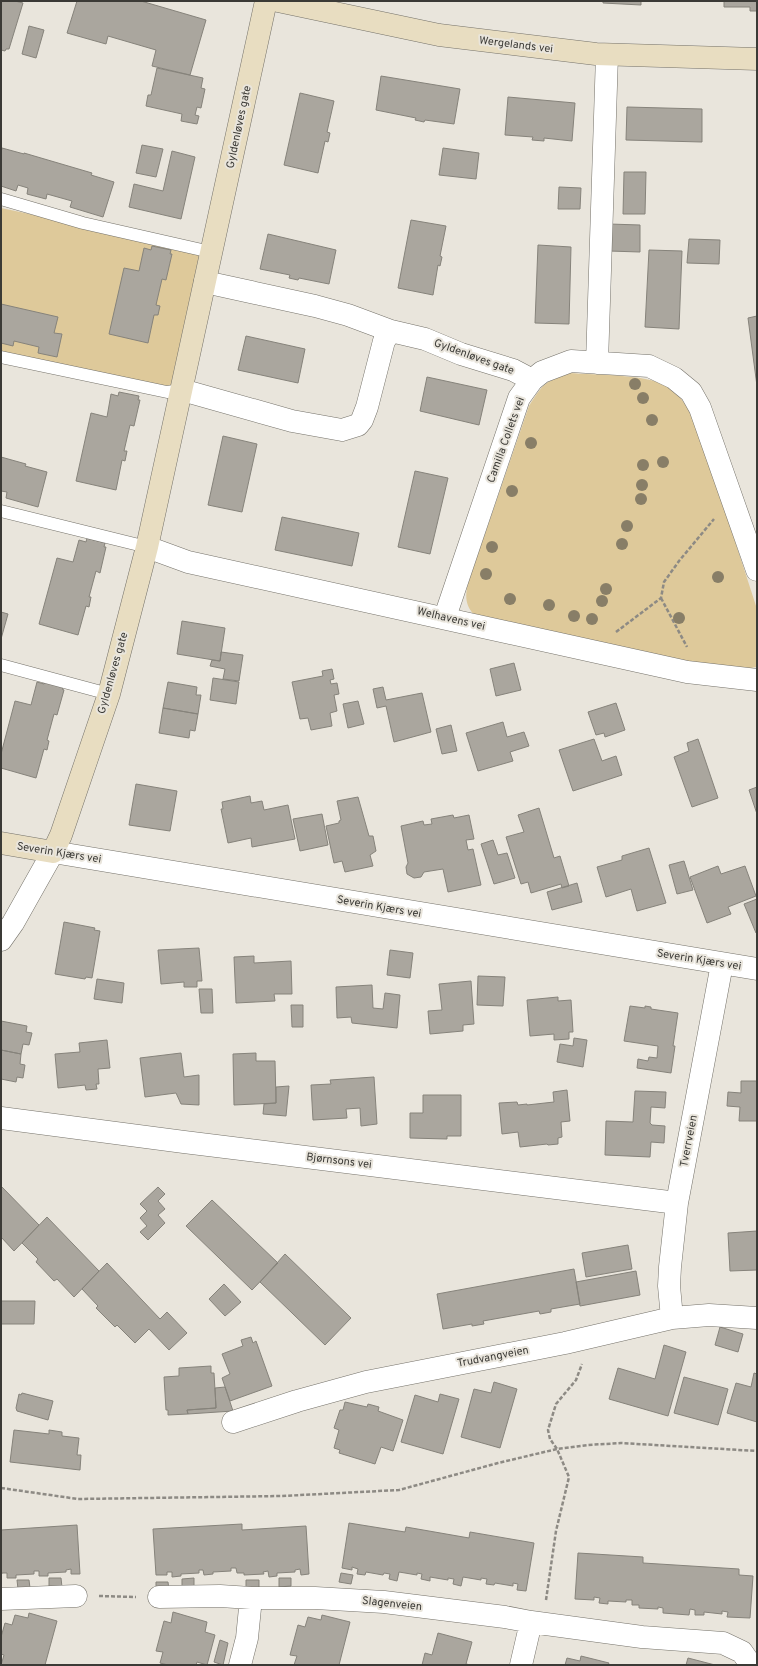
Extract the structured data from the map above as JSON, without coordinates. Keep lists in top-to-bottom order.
{
  "streets": {
    "main road": ["Wergelands vei", "Gyldenløves gate", "Severin Kjærs vei"],
    "street": [
      "Camilla Collets vei",
      "Welhavens vei",
      "Tverrveien",
      "Bjørnsons vei",
      "Trudvangveien",
      "Slagenveien"
    ]
  },
  "crossings": [
    ["Gyldenløves gate", "Camilla Collets vei"],
    ["Gyldenløves gate", "Welhavens vei"],
    ["Gyldenløves gate", "Severin Kjærs vei"],
    ["Camilla Collets vei", "Welhavens vei"],
    ["Severin Kjærs vei", "Tverrveien"],
    ["Tverrveien", "Bjørnsons vei"],
    ["Tverrveien", "Trudvangveien"]
  ]
}
